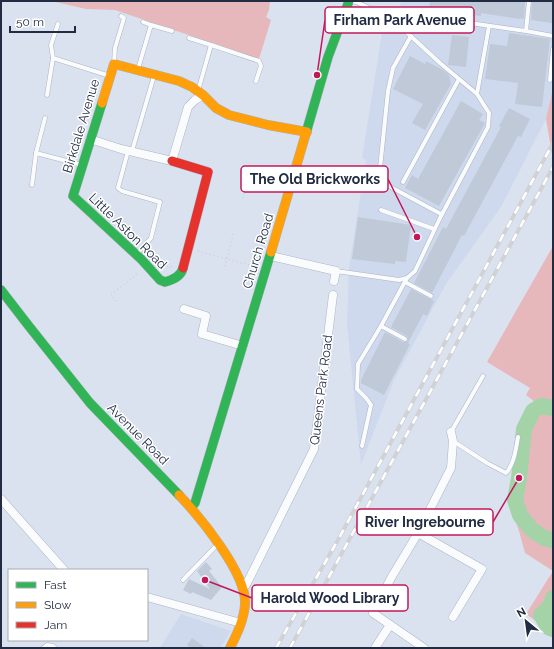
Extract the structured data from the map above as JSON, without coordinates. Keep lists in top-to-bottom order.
{
  "streets": {
    "street": [
      "Birkdale Avenue",
      "Little Aston Road",
      "Church Road",
      "Queens Park Road",
      "Avenue Road"
    ]
  },
  "crossings": [
    ["Birkdale Avenue", "Little Aston Road"],
    ["Church Road", "Avenue Road"],
    ["Queens Park Road", "Avenue Road"]
  ],
  "places": [
    "Firham Park Avenue",
    "The Old Brickworks",
    "River Ingrebourne",
    "Harold Wood Library"
  ],
  "legend": ["Fast", "Slow", "Jam"],
  "scale_bar": "50 m",
  "north": "top left"
}
